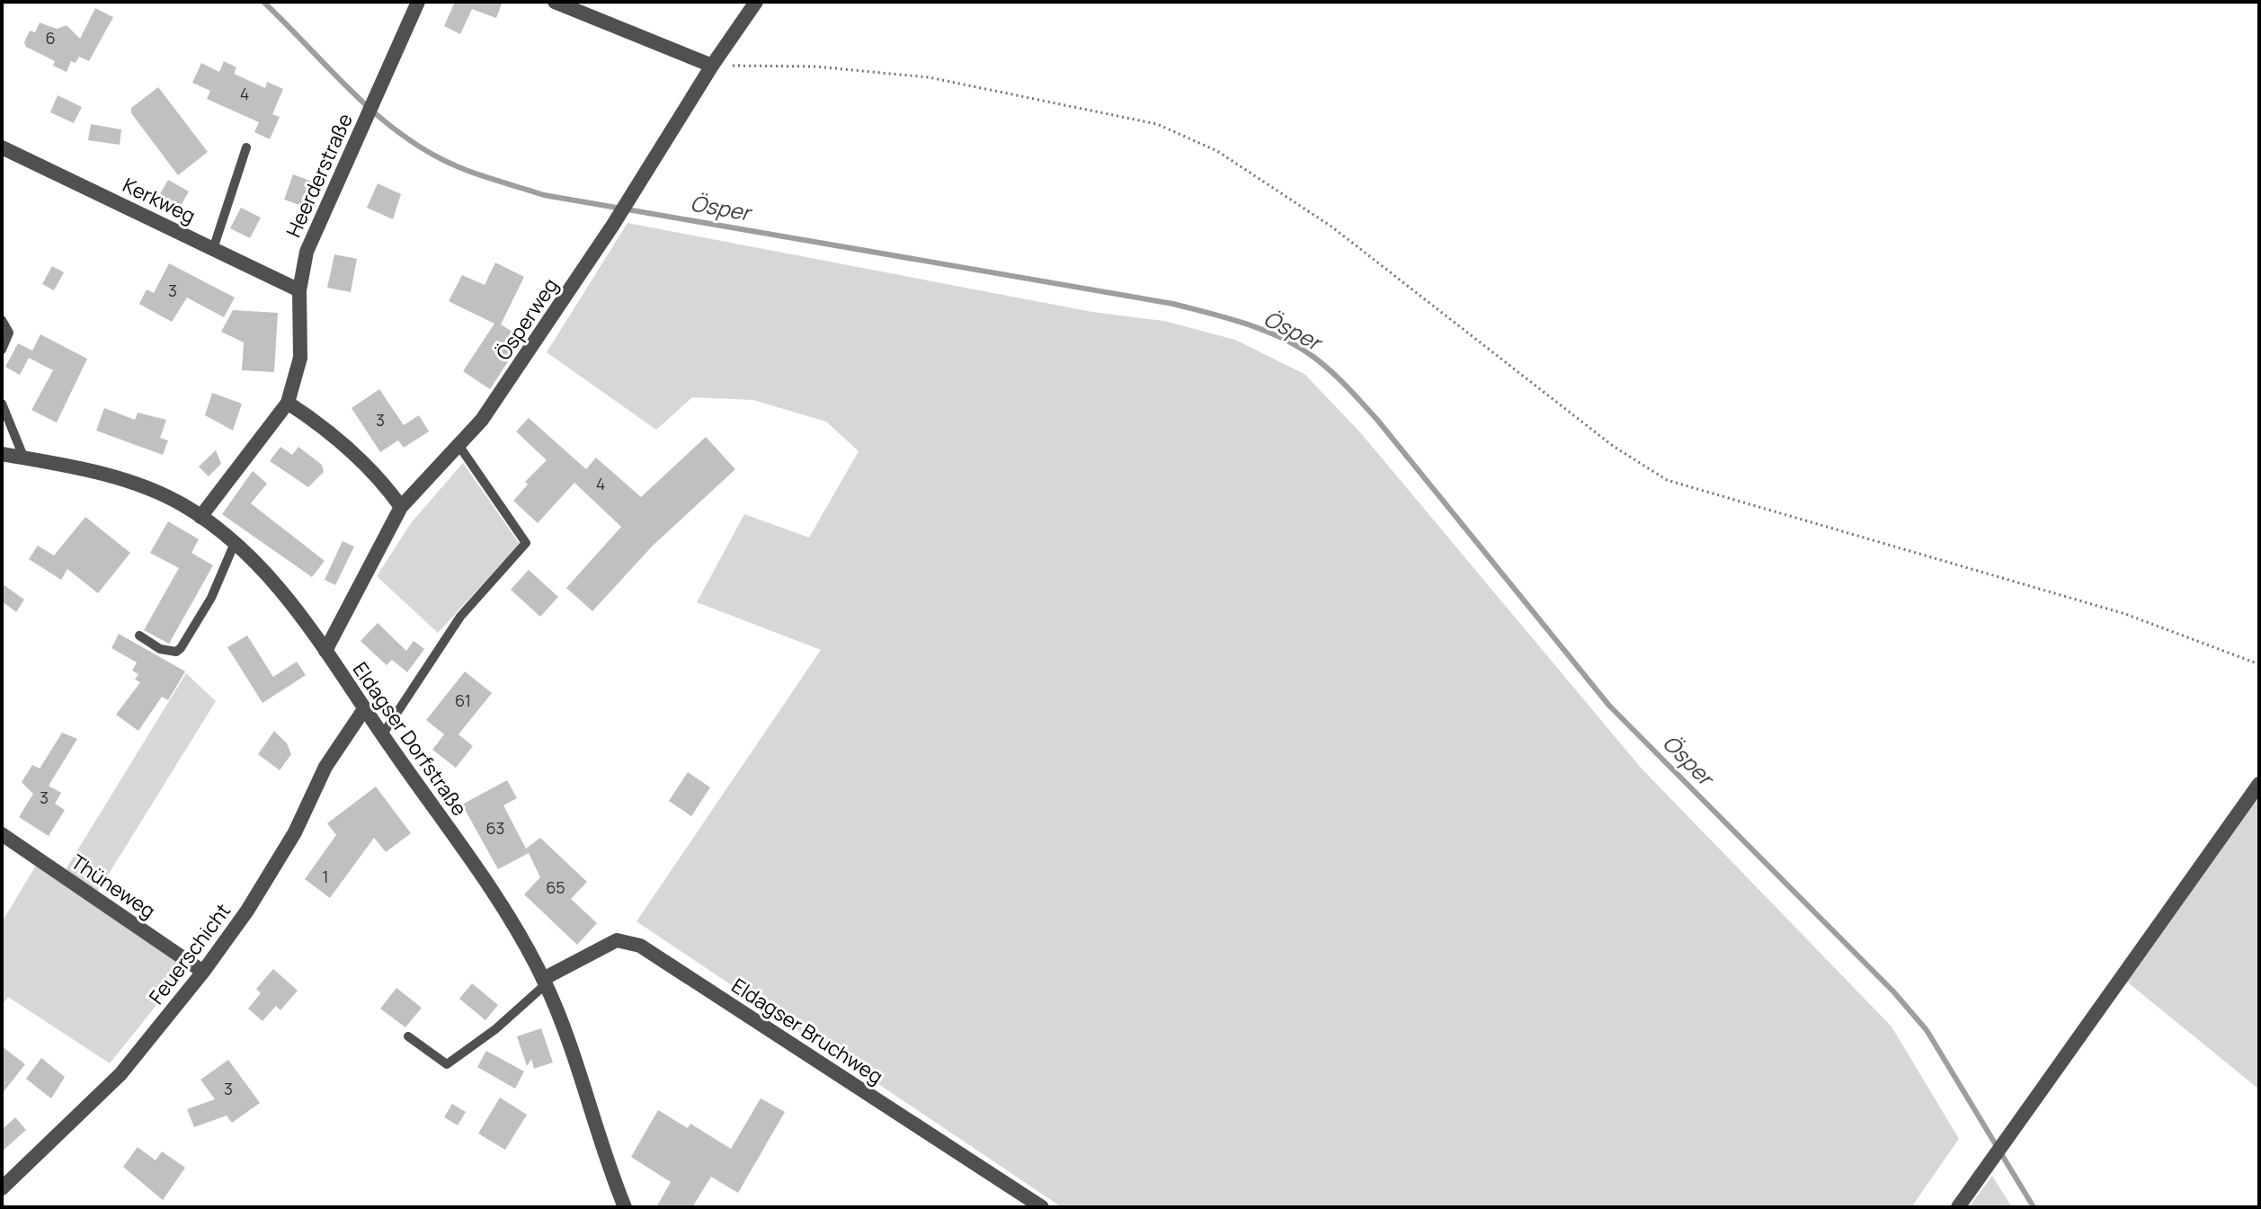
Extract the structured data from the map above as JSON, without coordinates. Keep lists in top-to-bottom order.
{
  "streets": {
    "street": [
      "Heerderstraße",
      "Kerkweg",
      "Ösperweg",
      "Eldagser Dorfstraße",
      "Thüneweg",
      "Feuerschicht",
      "Eldagser Bruchweg"
    ]
  },
  "crossings": [
    ["Heerderstraße", "Kerkweg"],
    ["Heerderstraße", "Eldagser Dorfstraße"],
    ["Ösperweg", "Eldagser Dorfstraße"],
    ["Eldagser Dorfstraße", "Feuerschicht"],
    ["Eldagser Dorfstraße", "Eldagser Bruchweg"],
    ["Thüneweg", "Feuerschicht"]
  ],
  "water": ["Ösper"],
  "house_numbers": [
    "6",
    "4",
    "3",
    "3",
    "4",
    "61",
    "3",
    "63",
    "1",
    "65",
    "3"
  ]
}
